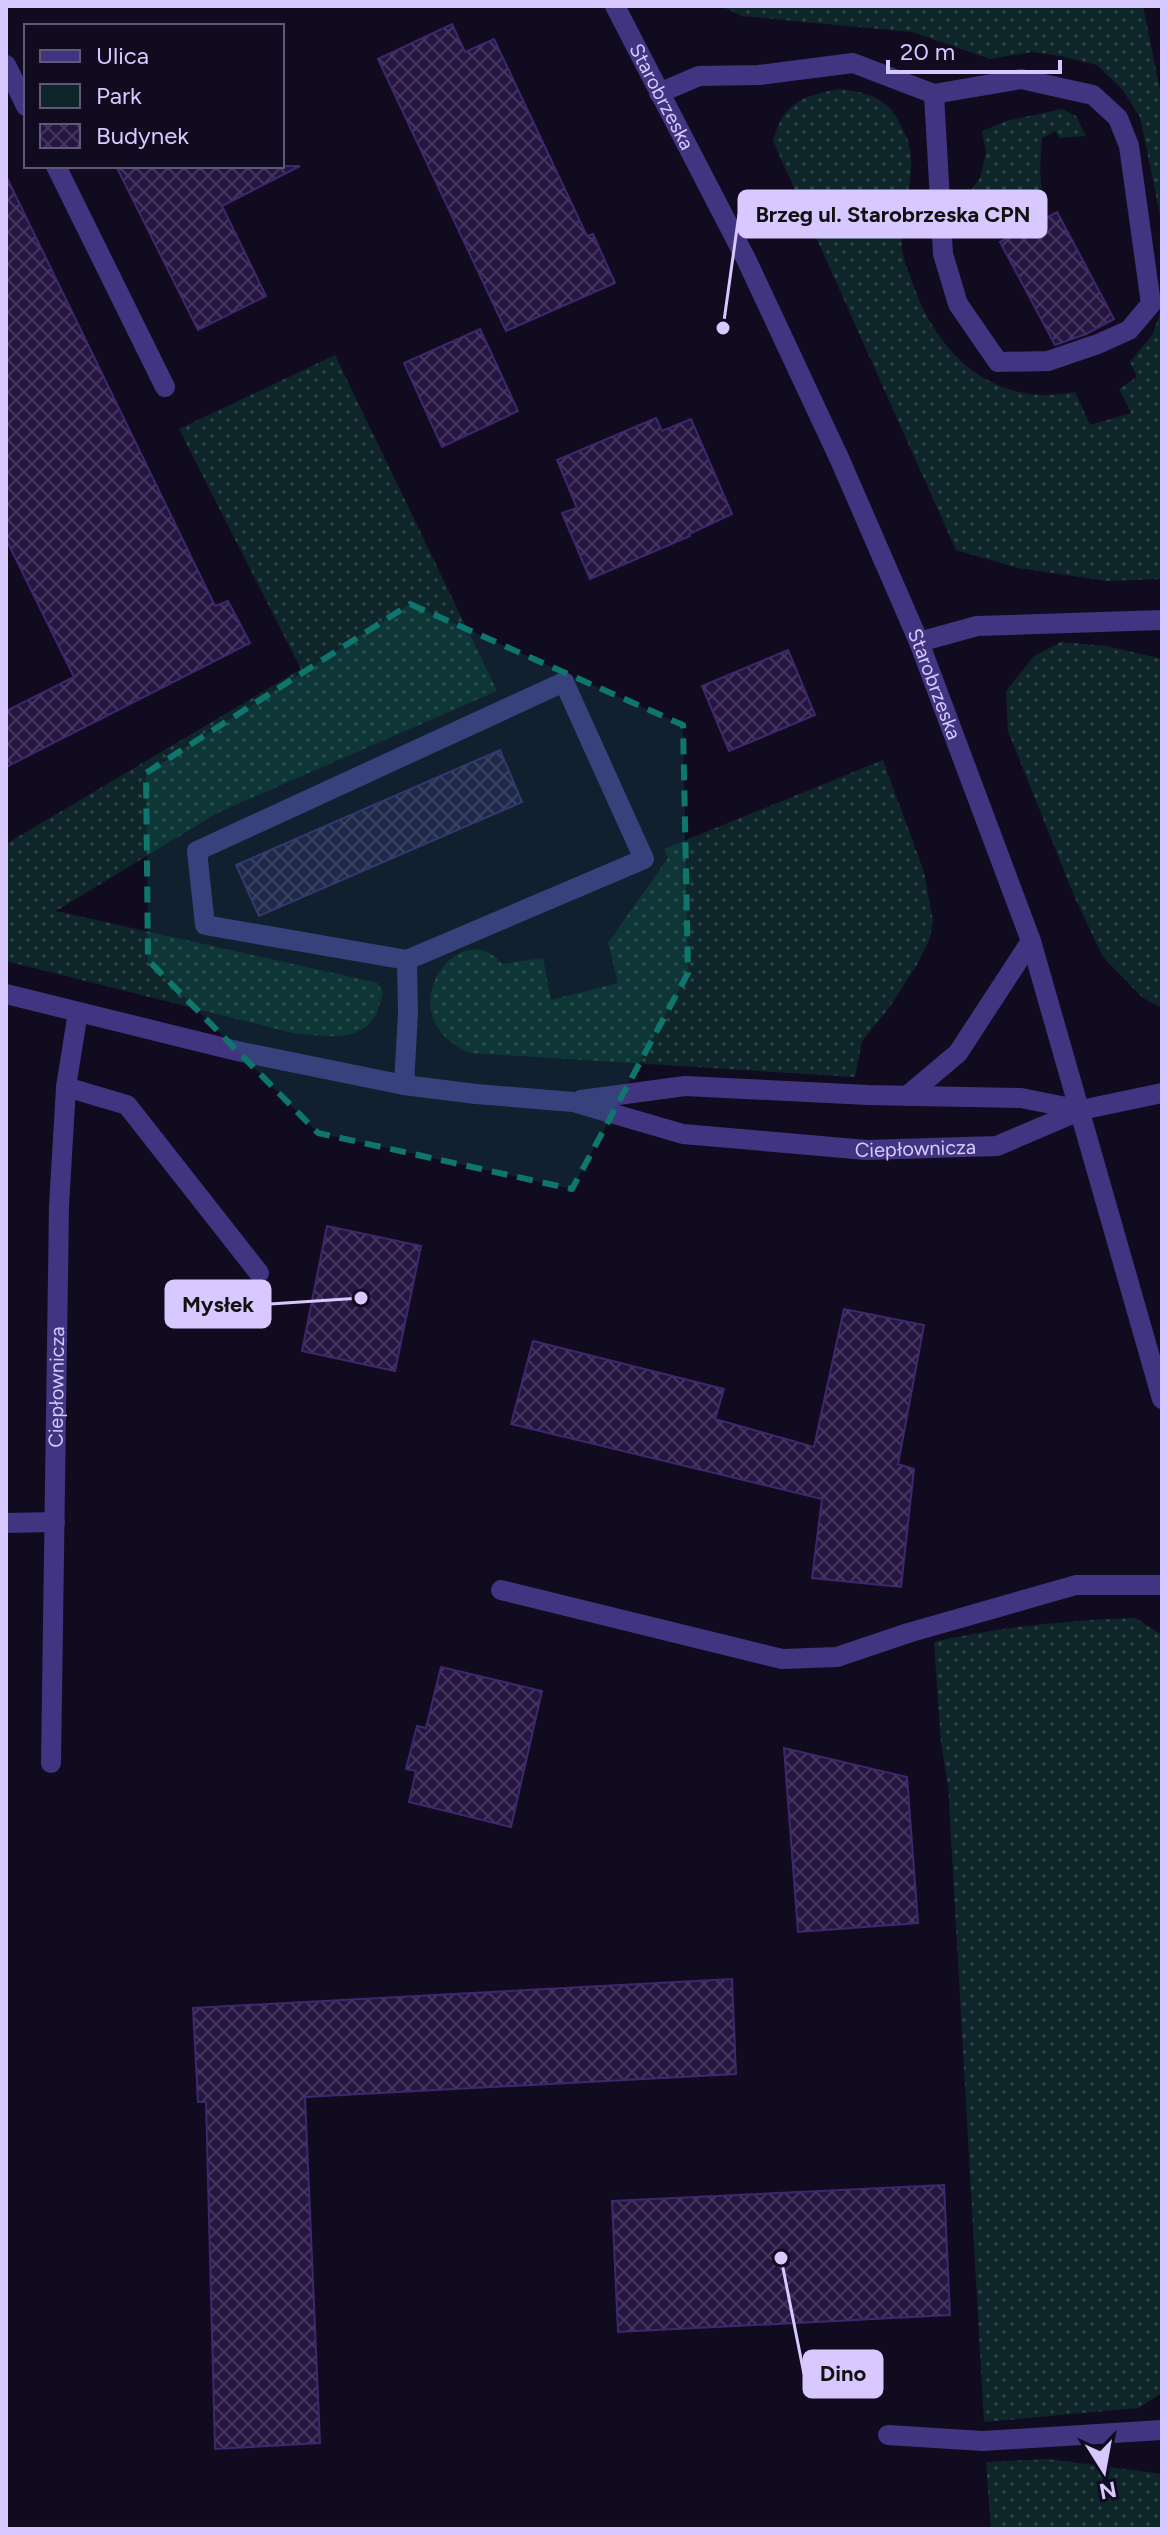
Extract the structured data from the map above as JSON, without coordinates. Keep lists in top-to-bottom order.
{
  "streets": {
    "street": ["Starobrzeska", "Ciepłownicza"]
  },
  "crossings": [
    ["Starobrzeska", "Ciepłownicza"]
  ],
  "places": ["Brzeg ul. Starobrzeska CPN", "Mysłek", "Dino"],
  "legend": ["Ulica", "Park", "Budynek"],
  "scale_bar": "20 m",
  "north": "bottom"
}
